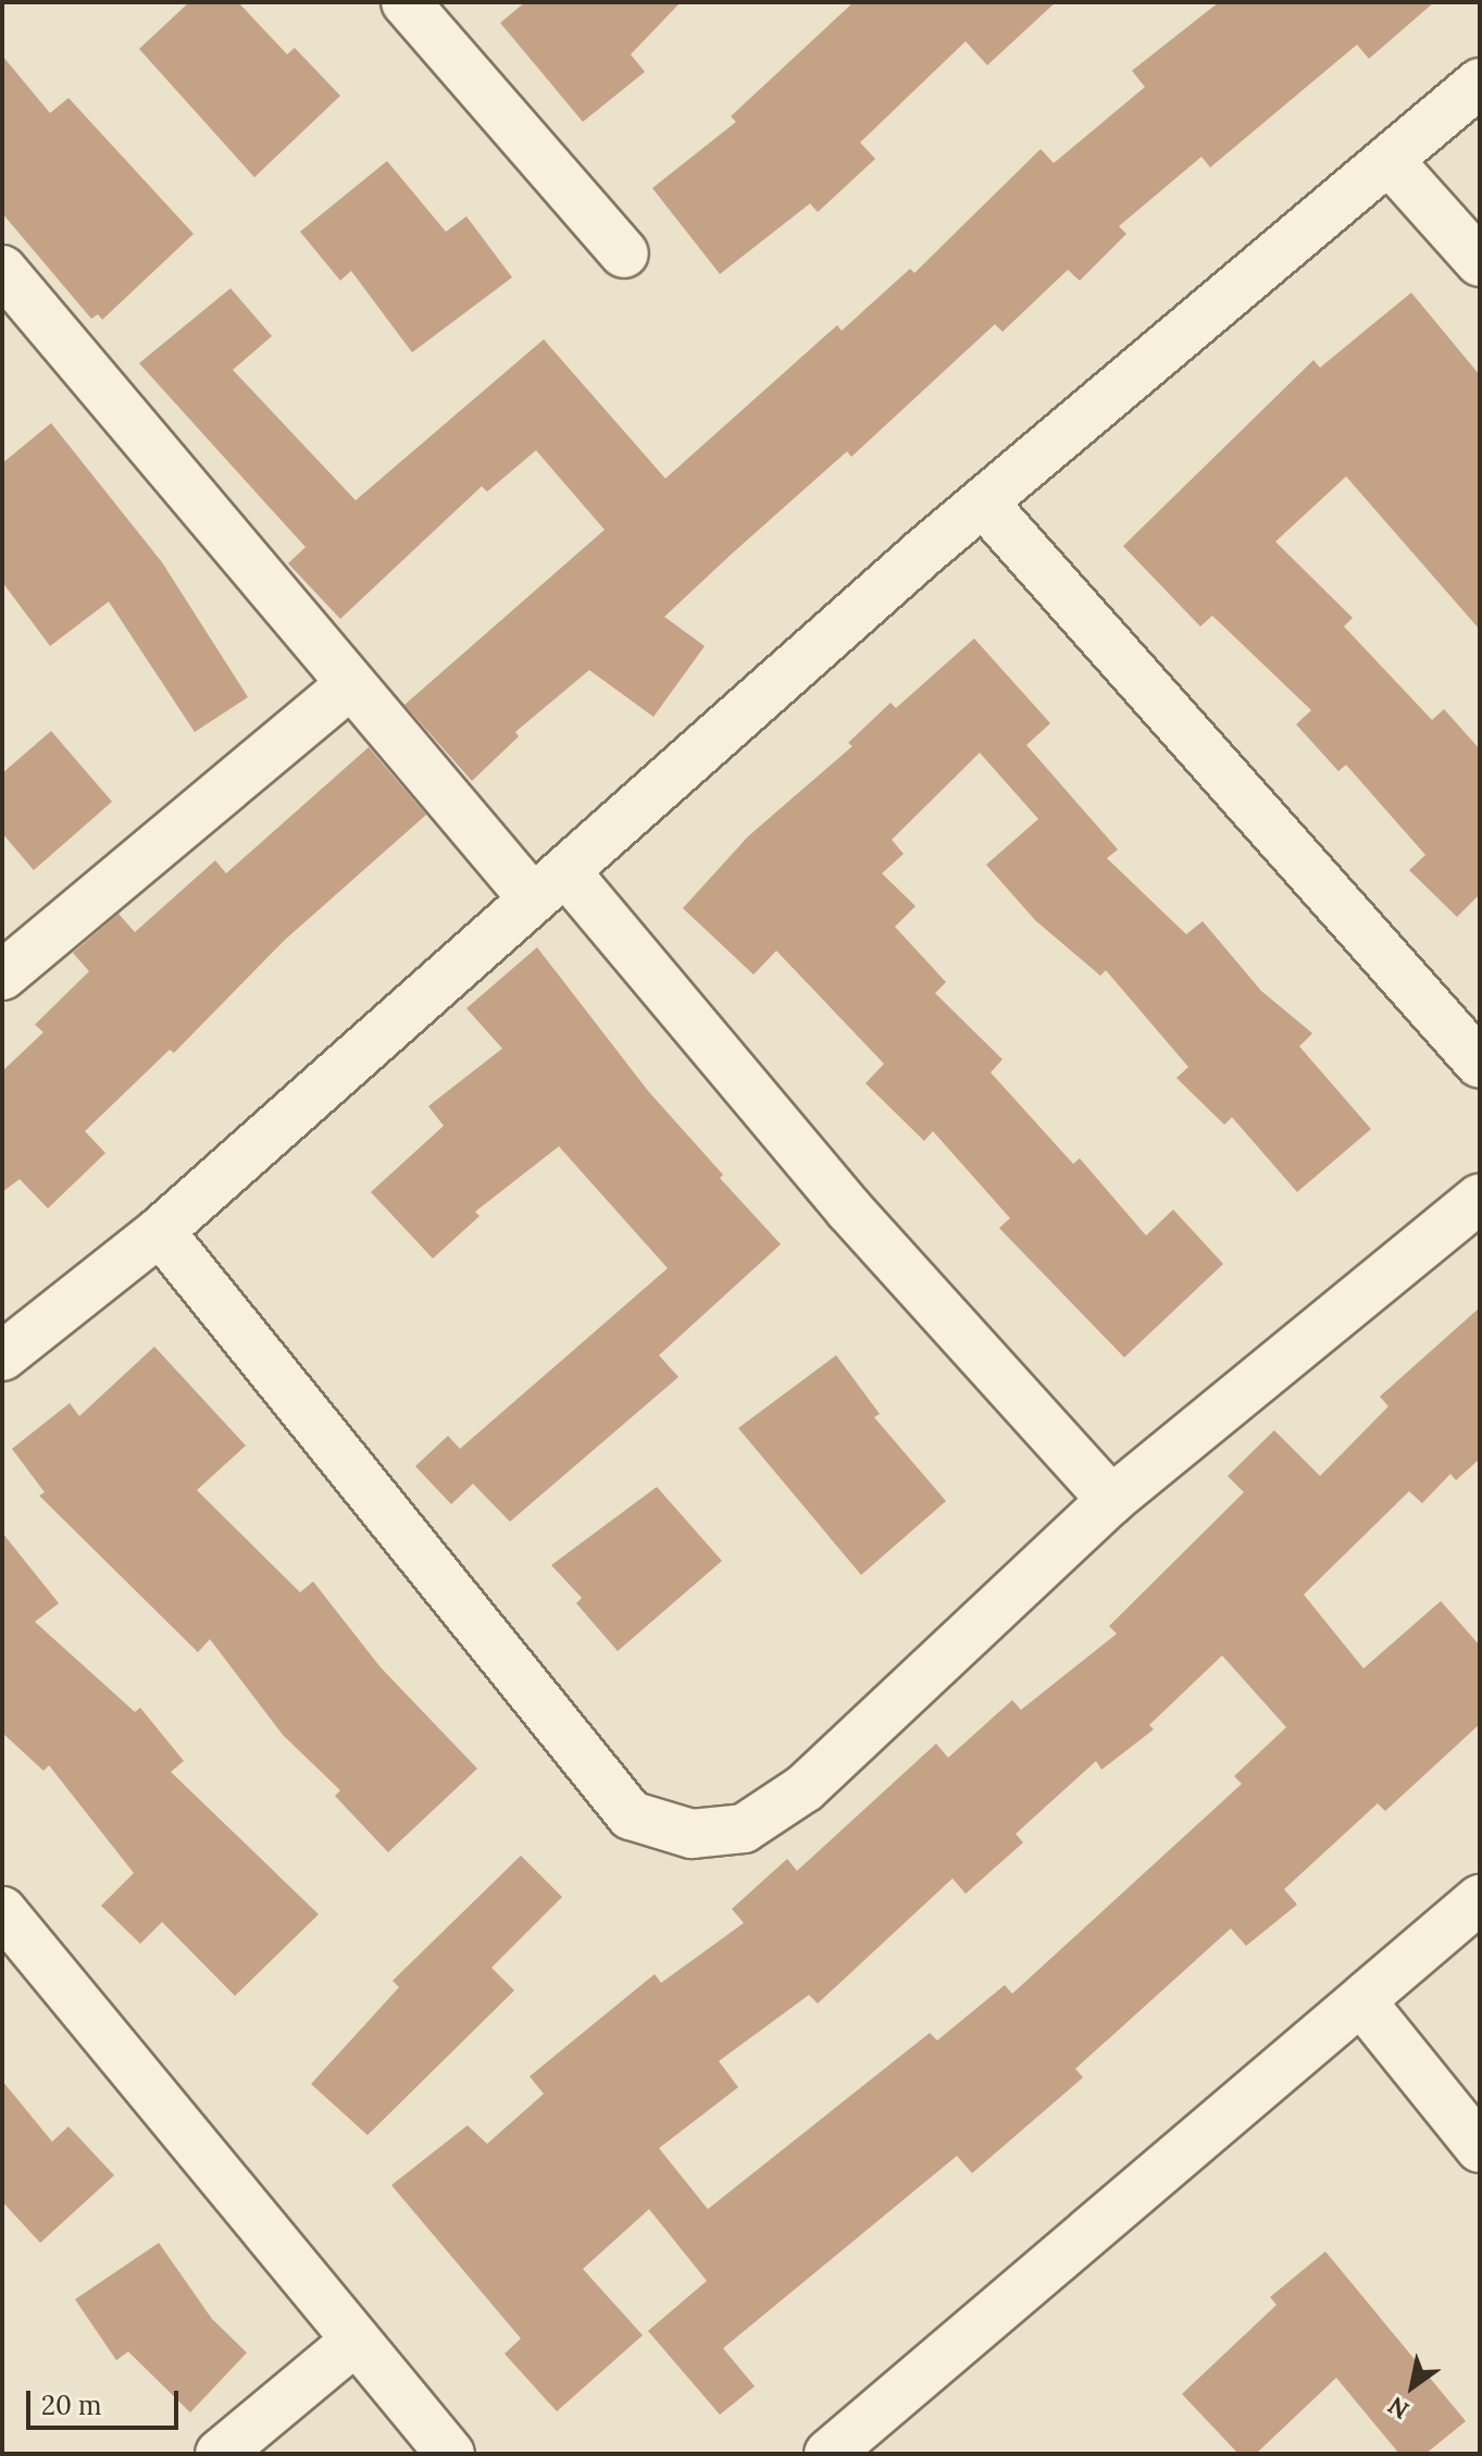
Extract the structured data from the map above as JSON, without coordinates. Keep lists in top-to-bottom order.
{
  "scale_bar": "20 m",
  "north": "bottom left"
}
